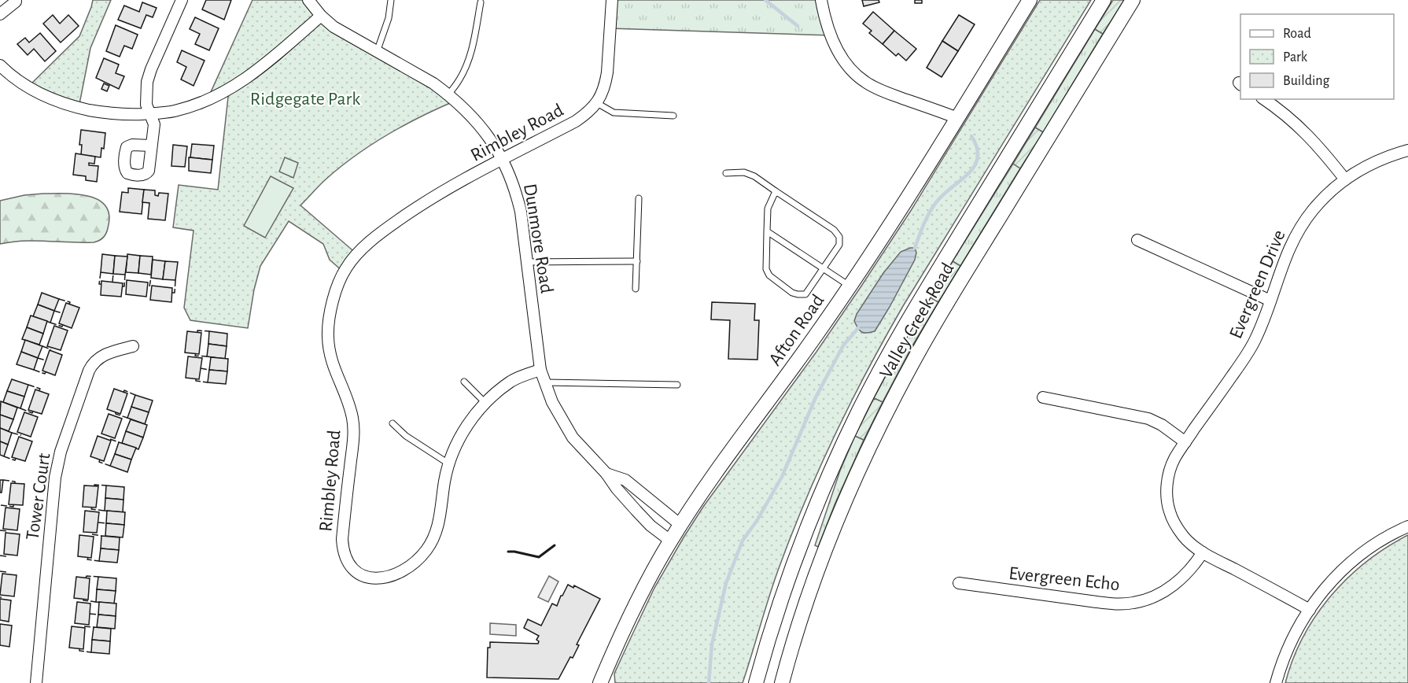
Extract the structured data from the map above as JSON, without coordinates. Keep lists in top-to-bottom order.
{
  "streets": {
    "main road": ["Valley Creek Road", "Afton Road"],
    "street": [
      "Rimbley Road",
      "Dunmore Road",
      "Evergreen Drive",
      "Tower Court",
      "Evergreen Echo"
    ]
  },
  "crossings": [
    ["Rimbley Road", "Dunmore Road"],
    ["Dunmore Road", "Afton Road"],
    ["Evergreen Drive", "Evergreen Echo"]
  ],
  "parks": ["Ridgegate Park"],
  "legend": ["Road", "Park", "Building"]
}
